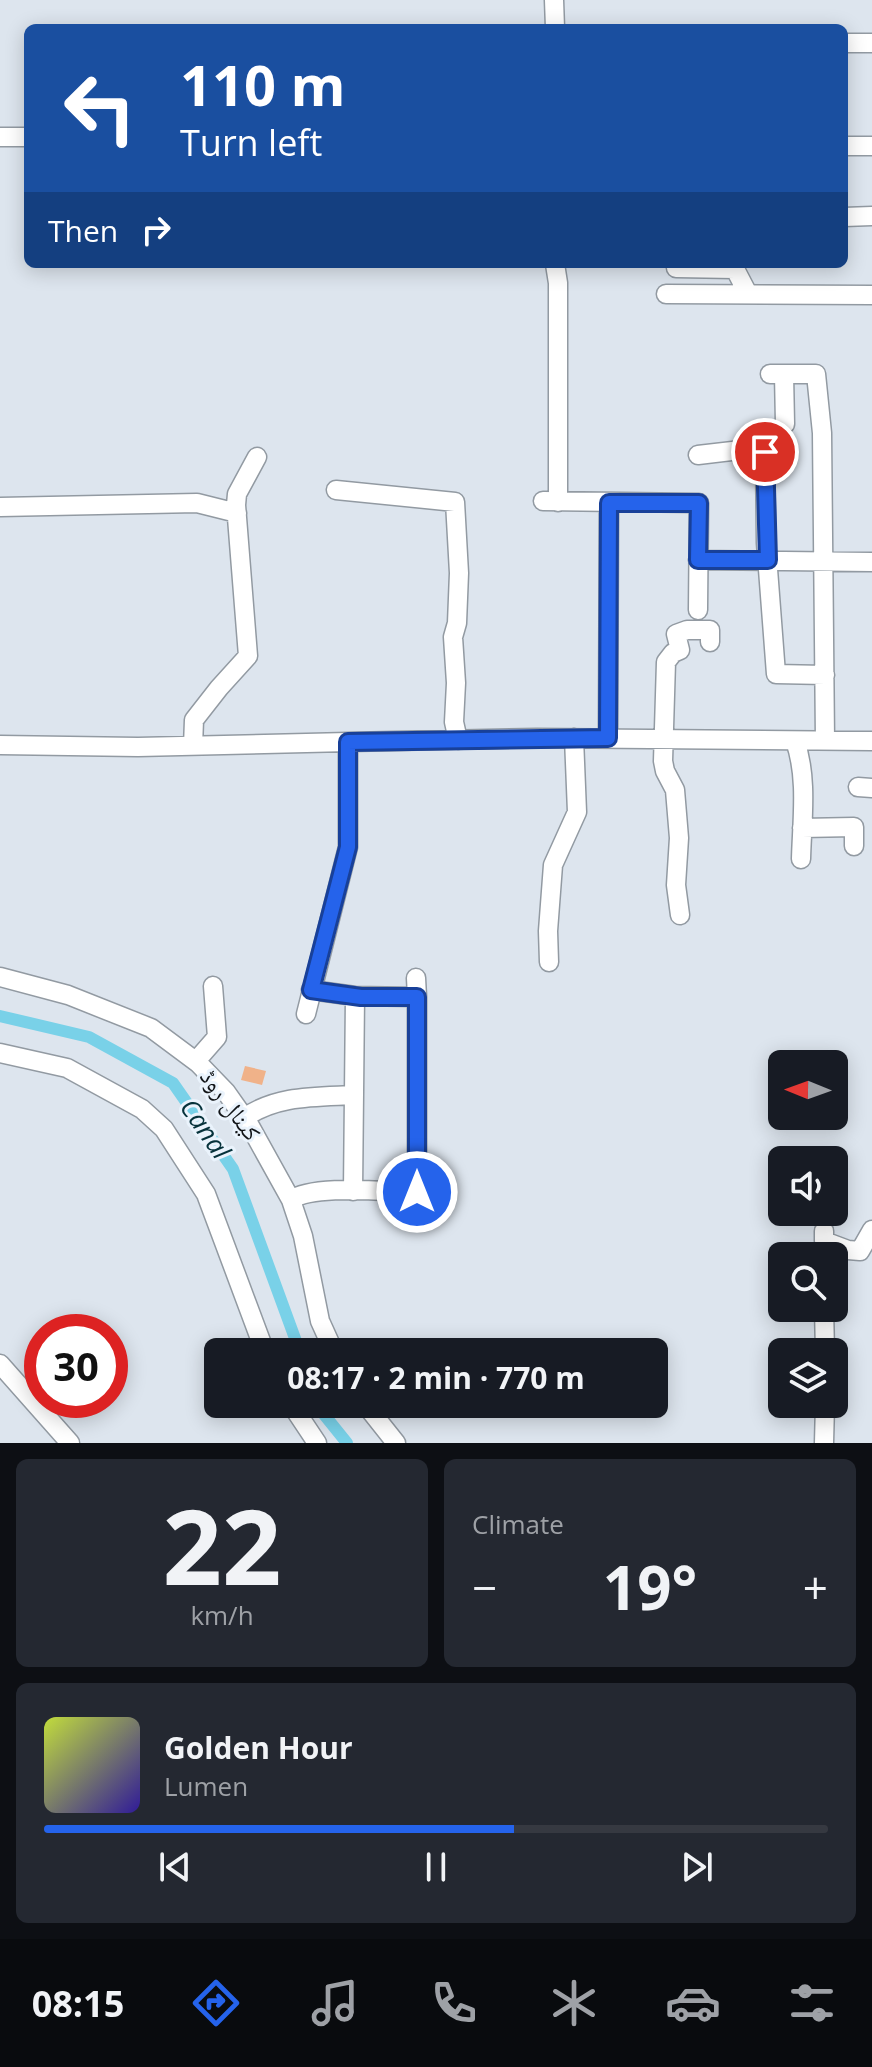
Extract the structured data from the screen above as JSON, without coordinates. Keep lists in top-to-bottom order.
{
  "streets": {
    "street": ["کینال روڈ"]
  },
  "water": ["Canal"],
  "north": "left",
  "page": {
    "turn": ["110 m", "Turn left"],
    "then": "Then",
    "limit": "30",
    "trip": "08:17 · 2 min · 770 m",
    "tile": [
      ["22", "km/h"],
      "Climate"
    ],
    "heat": ["−", "19°", "+"],
    "song": ["Golden Hour", "Lumen"],
    "tabs": "08:15"
  }
}
